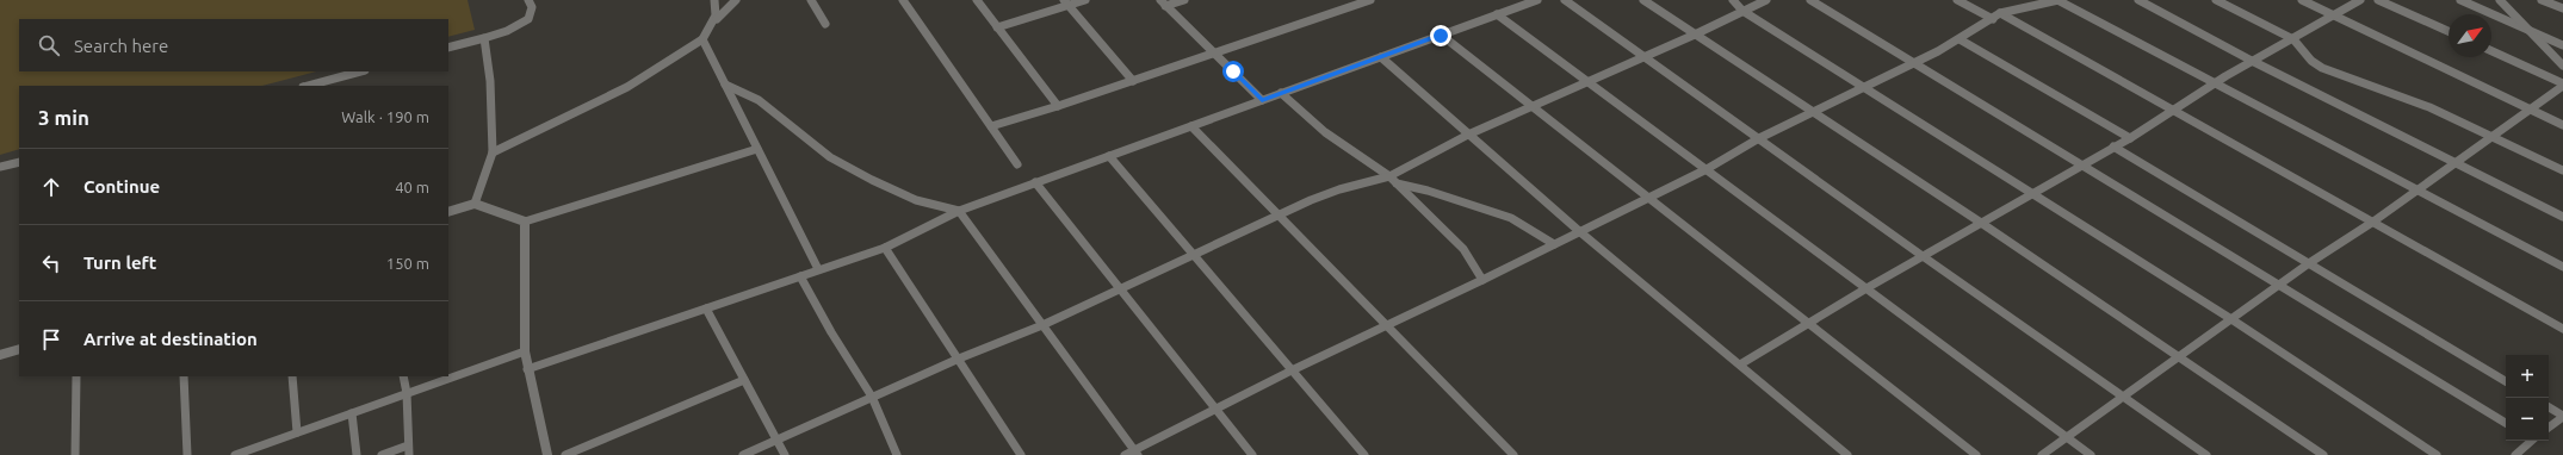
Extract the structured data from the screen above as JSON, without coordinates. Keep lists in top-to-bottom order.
{
  "north": "top right",
  "page": {
    "search": "Search here",
    "heading": ["3 min", "Walk · 190 m"],
    "list": [
      ["Continue", "40 m"],
      ["Turn left", "150 m"],
      "Arrive at destination"
    ],
    "map_buttons": ["+", "−"]
  }
}
